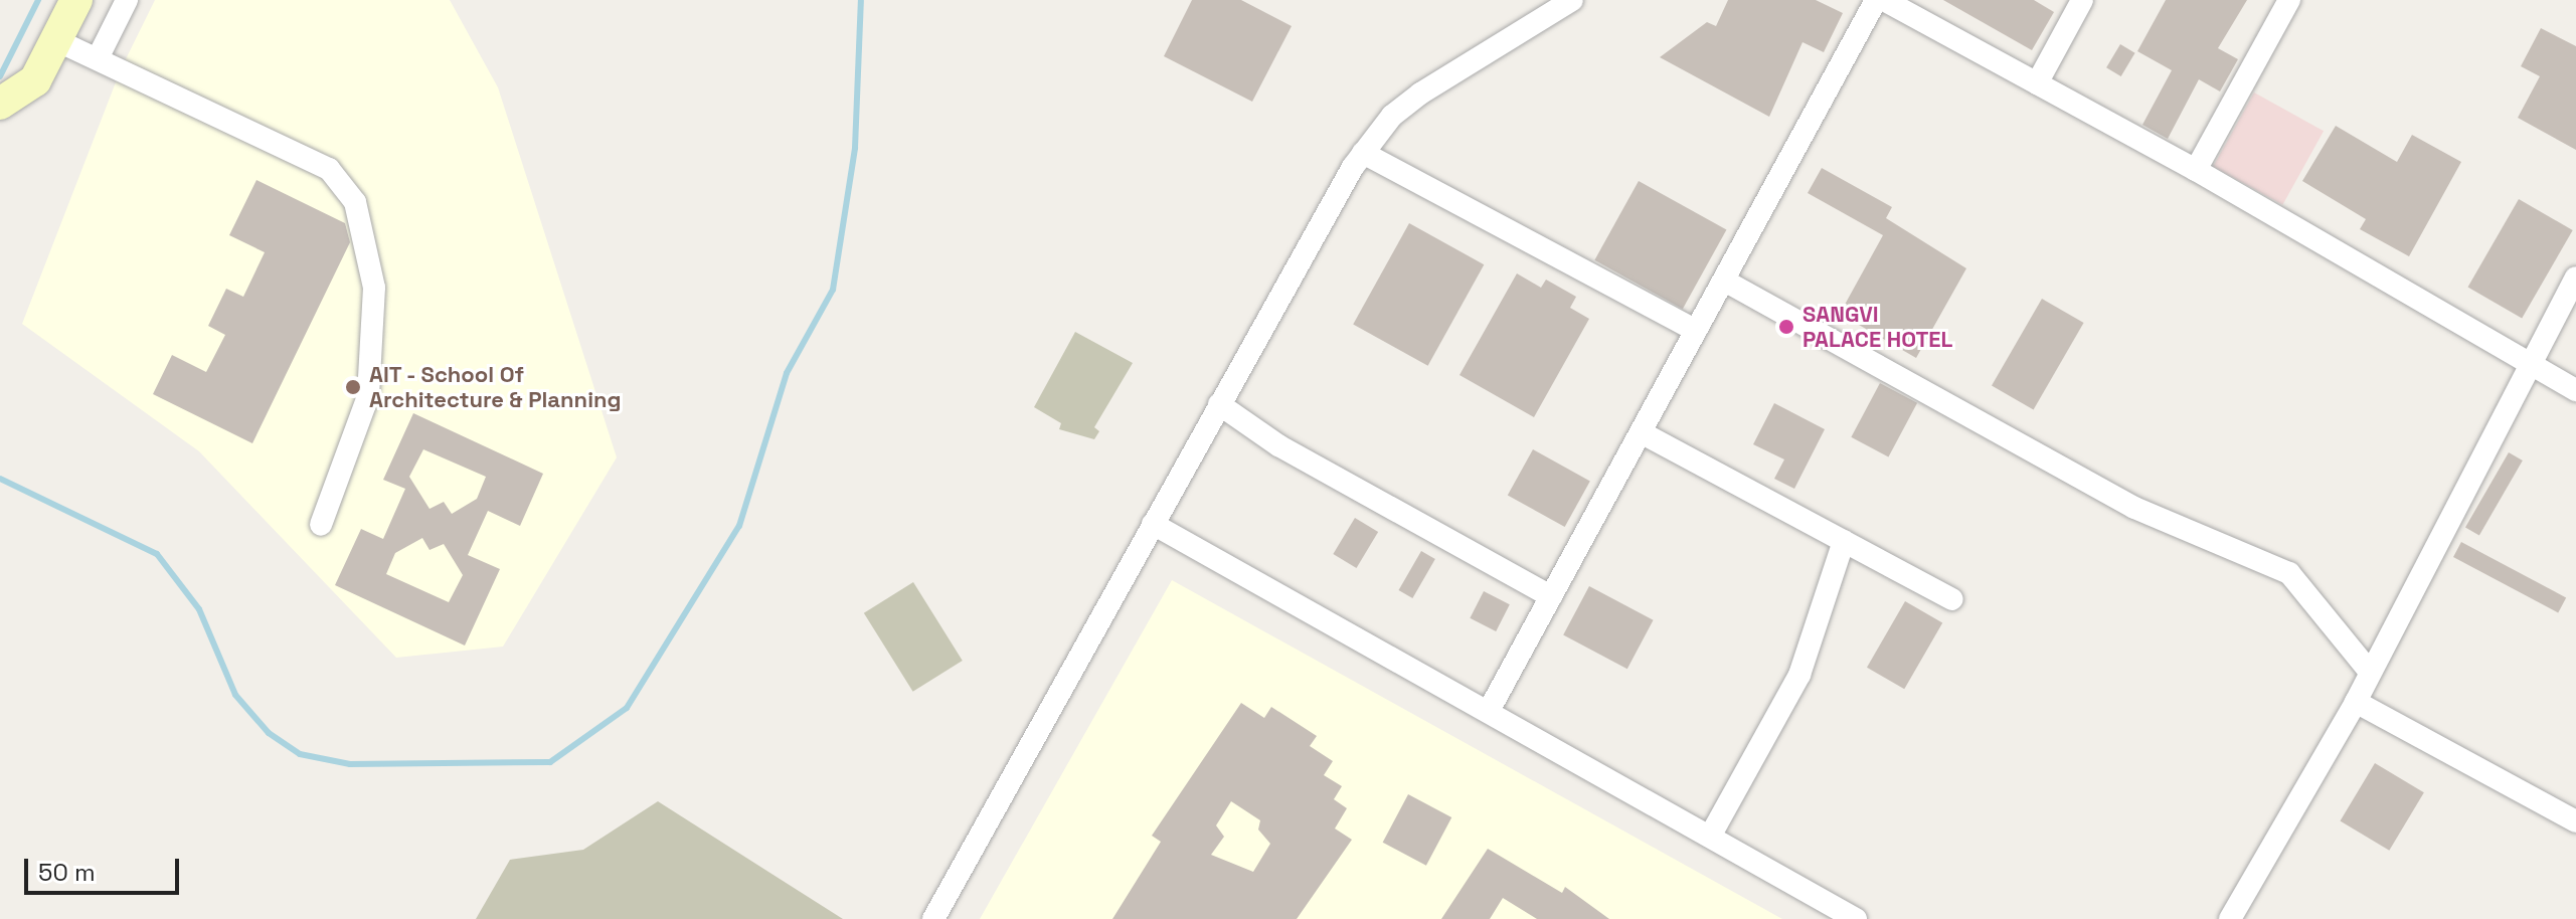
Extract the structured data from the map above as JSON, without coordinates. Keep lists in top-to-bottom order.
{
  "places": ["SANGVI PALACE HOTEL", "AIT - School Of Architecture & Planning"],
  "scale_bar": "50 m"
}
